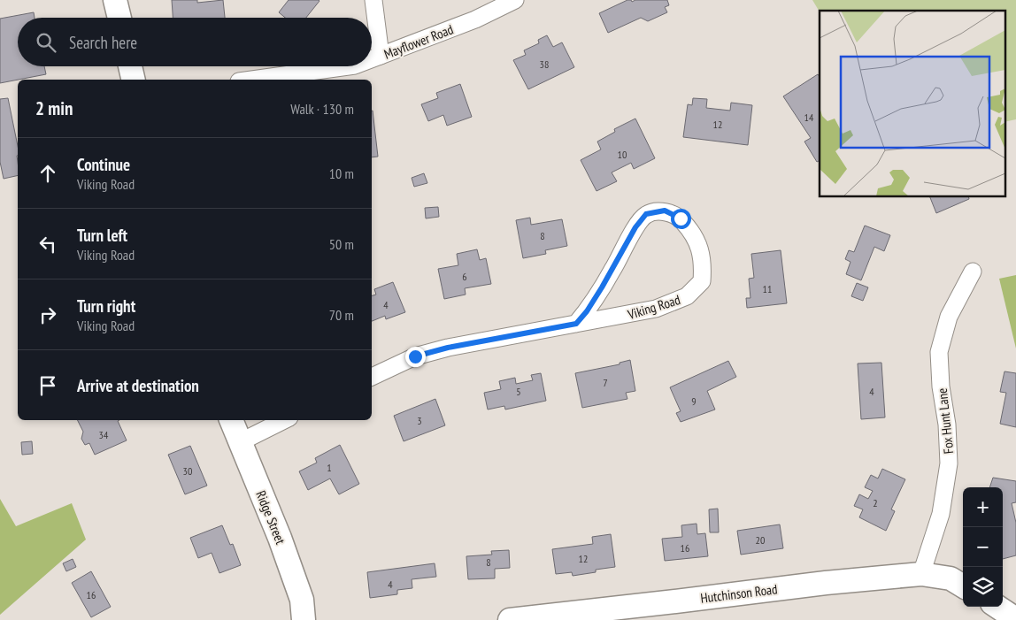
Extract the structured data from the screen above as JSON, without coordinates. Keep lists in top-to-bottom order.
{
  "streets": {
    "street": [
      "Mayflower Road",
      "Viking Road",
      "Fox Hunt Lane",
      "Ridge Street",
      "Hutchinson Road"
    ]
  },
  "crossings": [
    ["Fox Hunt Lane", "Hutchinson Road"]
  ],
  "house_numbers": [
    "38",
    "14",
    "12",
    "10",
    "8",
    "6",
    "11",
    "4",
    "7",
    "5",
    "4",
    "9",
    "3",
    "34",
    "1",
    "30",
    "2",
    "20",
    "16",
    "12",
    "8",
    "4",
    "16"
  ],
  "page": {
    "search": "Search here",
    "heading": ["2 min", "Walk · 130 m"],
    "list": [
      ["Continue", "Viking Road", "10 m"],
      ["Turn left", "Viking Road", "50 m"],
      ["Turn right", "Viking Road", "70 m"],
      "Arrive at destination"
    ],
    "map_buttons": ["+", "−"]
  }
}
